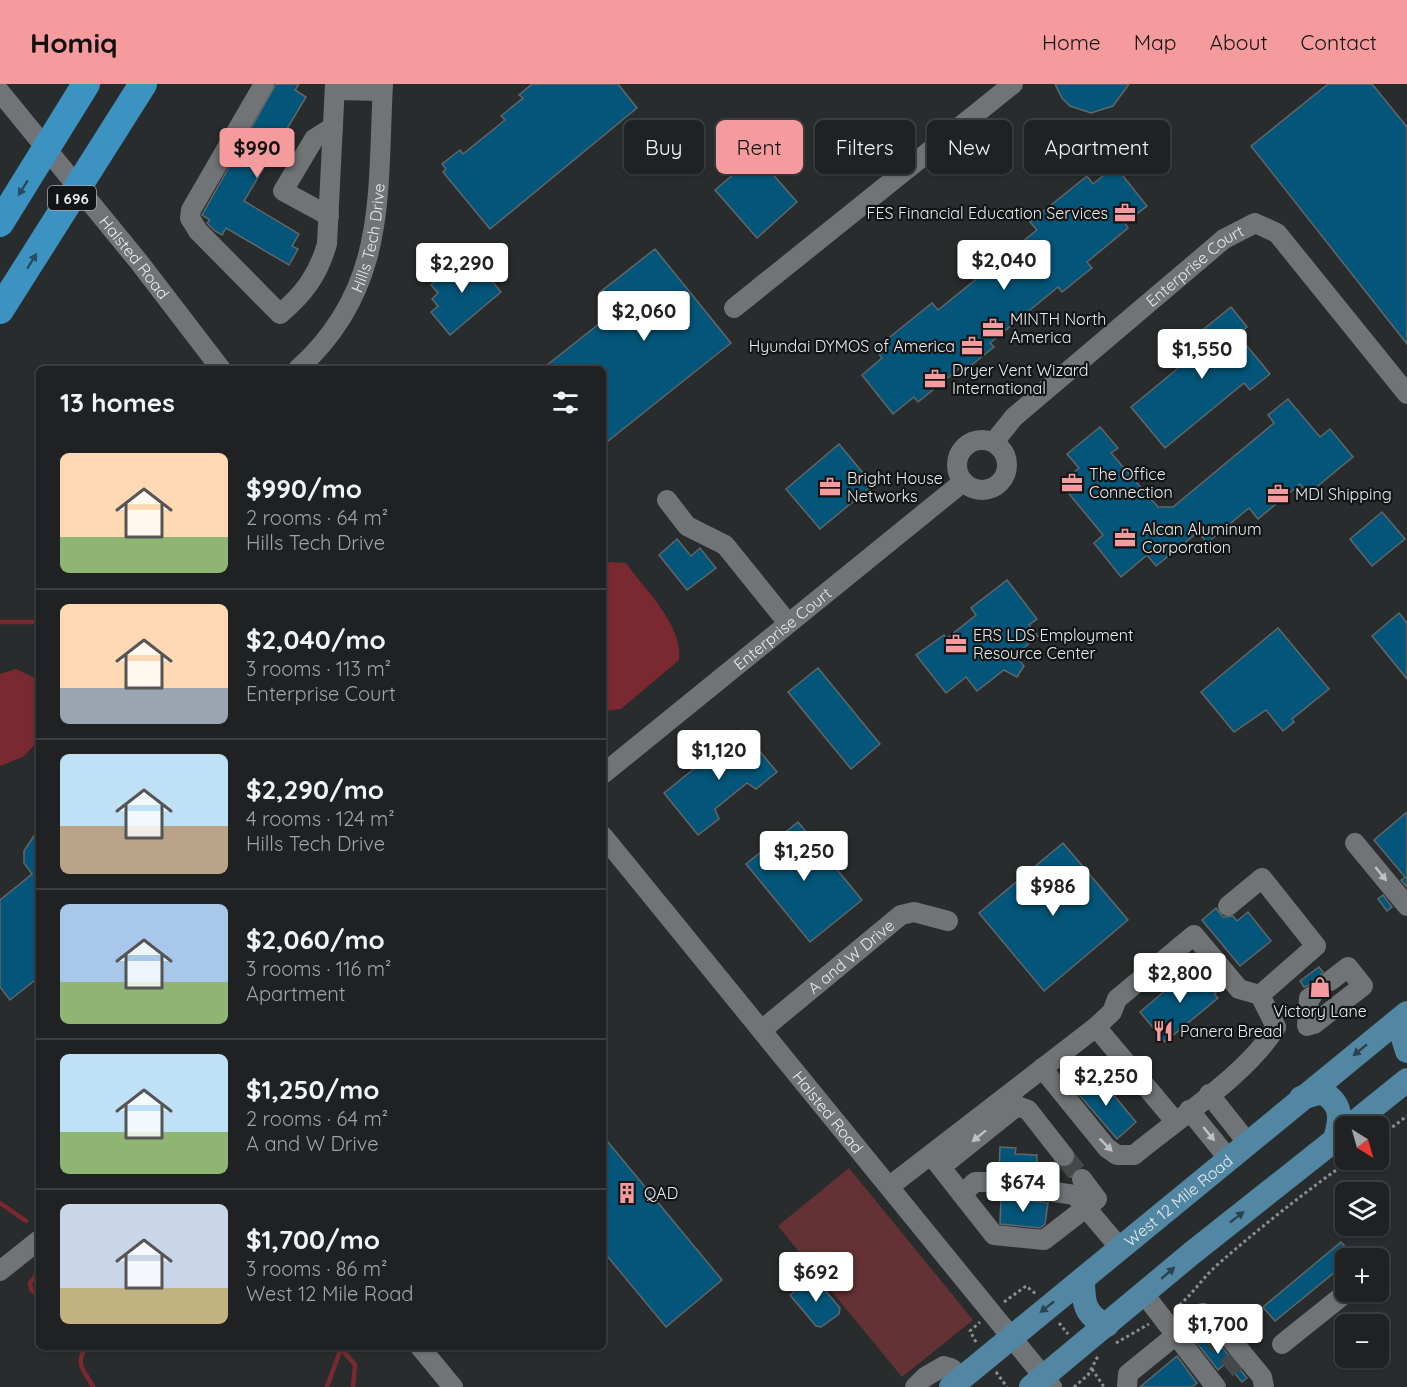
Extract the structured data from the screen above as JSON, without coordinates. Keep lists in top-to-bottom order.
{
  "streets": {
    "highway": ["I 696"],
    "main road": ["West 12 Mile Road"],
    "street": [
      "Hills Tech Drive",
      "Halsted Road",
      "Enterprise Court",
      "A and W Drive"
    ]
  },
  "crossings": [
    ["Halsted Road", "A and W Drive"],
    ["Halsted Road", "West 12 Mile Road"]
  ],
  "places": {
    "office": [
      "FES Financial Education Services",
      "MINTH North America",
      "Hyundai DYMOS of America",
      "Dryer Vent Wizard International",
      "The Office Connection",
      "Bright House Networks",
      "MDI Shipping",
      "Alcan Aluminum Corporation",
      "ERS LDS Employment Resource Center"
    ],
    "shop": ["Victory Lane"],
    "restaurant": ["Panera Bread"],
    "building": ["QAD"]
  },
  "north": "bottom right",
  "page": {
    "header": "Homiq",
    "nav": [
      "Home",
      "Map",
      "About",
      "Contact"
    ],
    "chip": [
      "Buy",
      "Rent",
      "Filters",
      "New",
      "Apartment"
    ],
    "price": [
      "$990",
      "$2,040",
      "$2,290",
      "$2,060",
      "$1,550",
      "$1,120",
      "$1,250",
      "$986",
      "$2,800",
      "$2,250",
      "$674",
      "$692",
      "$1,700"
    ],
    "heading": "13 homes",
    "list": [
      {
        "name": "$990/mo",
        "note": "2 rooms · 64 m² · Hills Tech Drive"
      },
      {
        "name": "$2,040/mo",
        "note": "3 rooms · 113 m² · Enterprise Court"
      },
      {
        "name": "$2,290/mo",
        "note": "4 rooms · 124 m² · Hills Tech Drive"
      },
      {
        "name": "$2,060/mo",
        "note": "3 rooms · 116 m² · Apartment"
      },
      {
        "name": "$1,250/mo",
        "note": "2 rooms · 64 m² · A and W Drive"
      },
      {
        "name": "$1,700/mo",
        "note": "3 rooms · 86 m² · West 12 Mile Road"
      }
    ],
    "map_buttons": ["+", "−"]
  }
}
